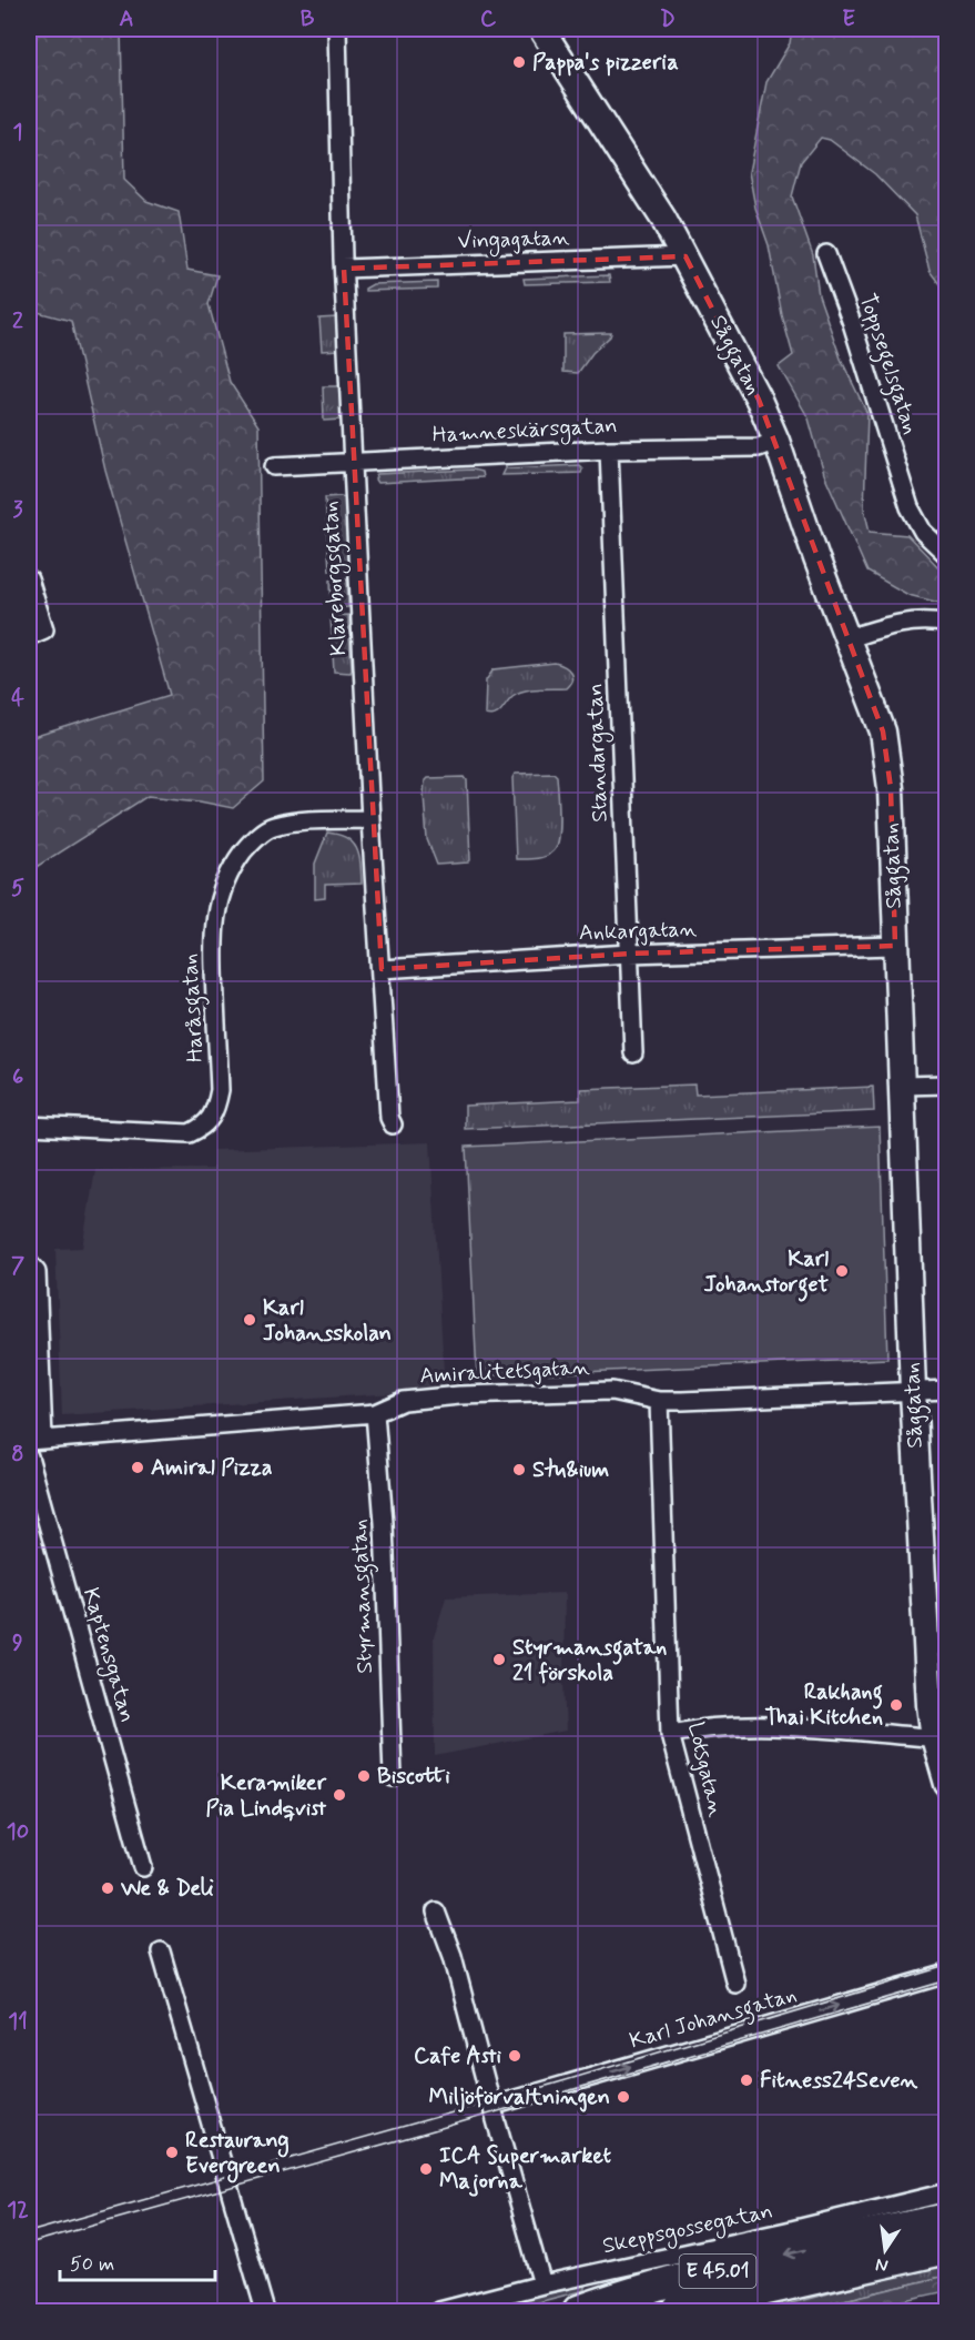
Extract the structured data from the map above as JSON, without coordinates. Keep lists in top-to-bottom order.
{
  "streets": {
    "highway": ["E 45.01"],
    "street": [
      "Vingagatan",
      "Såggatan",
      "Toppsegelsgatan",
      "Hamneskärsgatan",
      "Klareborgsgatan",
      "Standargatan",
      "Ankargatan",
      "Haråsgatan",
      "Amiralitetsgatan",
      "Styrmansgatan",
      "Kaptensgatan",
      "Lotsgatan",
      "Karl Johansgatan",
      "Skeppsgossegatan"
    ]
  },
  "crossings": [
    ["Vingagatan", "Såggatan"],
    ["Vingagatan", "Klareborgsgatan"],
    ["Såggatan", "Hamneskärsgatan"],
    ["Såggatan", "Ankargatan"],
    ["Såggatan", "Amiralitetsgatan"],
    ["Hamneskärsgatan", "Klareborgsgatan"],
    ["Hamneskärsgatan", "Standargatan"],
    ["Klareborgsgatan", "Ankargatan"],
    ["Klareborgsgatan", "Haråsgatan"],
    ["Standargatan", "Ankargatan"],
    ["Amiralitetsgatan", "Styrmansgatan"],
    ["Amiralitetsgatan", "Lotsgatan"]
  ],
  "one_way": ["Karl Johansgatan"],
  "places": [
    "Pappa's pizzeria",
    "Karl Johanstorget",
    "Karl Johansskolan",
    "Amiral Pizza",
    "Stu&ium",
    "Styrmansgatan 21 förskola",
    "Rakhang Thai Kitchen",
    "Biscotti",
    "Keramiker Pia Lindqvist",
    "We & Deli",
    "Cafe Asti",
    "Fitness24Seven",
    "Miljöförvaltningen",
    "Restaurang Evergreen",
    "ICA Supermarket Majorna"
  ],
  "scale_bar": "50 m",
  "north": "bottom",
  "grid": {
    "columns": [
      "A",
      "B",
      "C",
      "D",
      "E"
    ],
    "rows": [
      "1",
      "2",
      "3",
      "4",
      "5",
      "6",
      "7",
      "8",
      "9",
      "10",
      "11",
      "12"
    ]
  }
}
